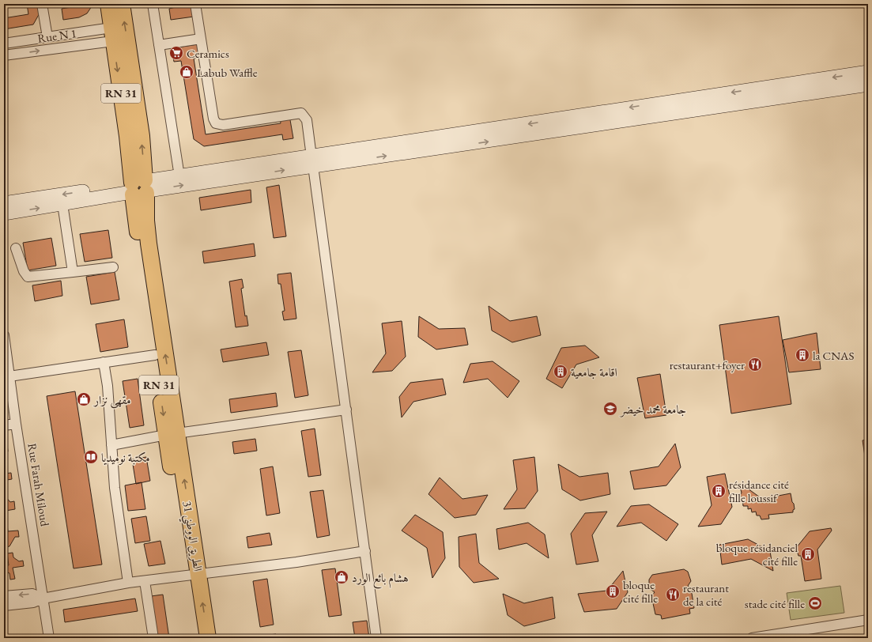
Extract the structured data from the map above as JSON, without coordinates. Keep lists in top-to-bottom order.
{
  "streets": {
    "main road": ["RN 31", "الطريق الووطني 31"],
    "street": ["Rue N 1", "Rue Farah Miloud"]
  },
  "crossings": [
    ["Rue N 1", "RN 31"],
    ["RN 31", "الطريق الووطني 31"]
  ],
  "places": {
    "supermarket": ["Ceramics"],
    "shop": ["Labub Waffle", "مقهى نزار", "هشام بائع الورد"],
    "building": [
      "la CNAS",
      "اقامة جامعية",
      "résidance cité fille loussif",
      "bloque résidanciel cité fille",
      "bloque cité fille"
    ],
    "restaurant": ["restaurant+foyer", "restaurant de la cité"],
    "school or university": ["جامعة محمد خيضر"],
    "library": ["مكتبة نوميديا"],
    "sports": ["stade cité fille"]
  }
}
